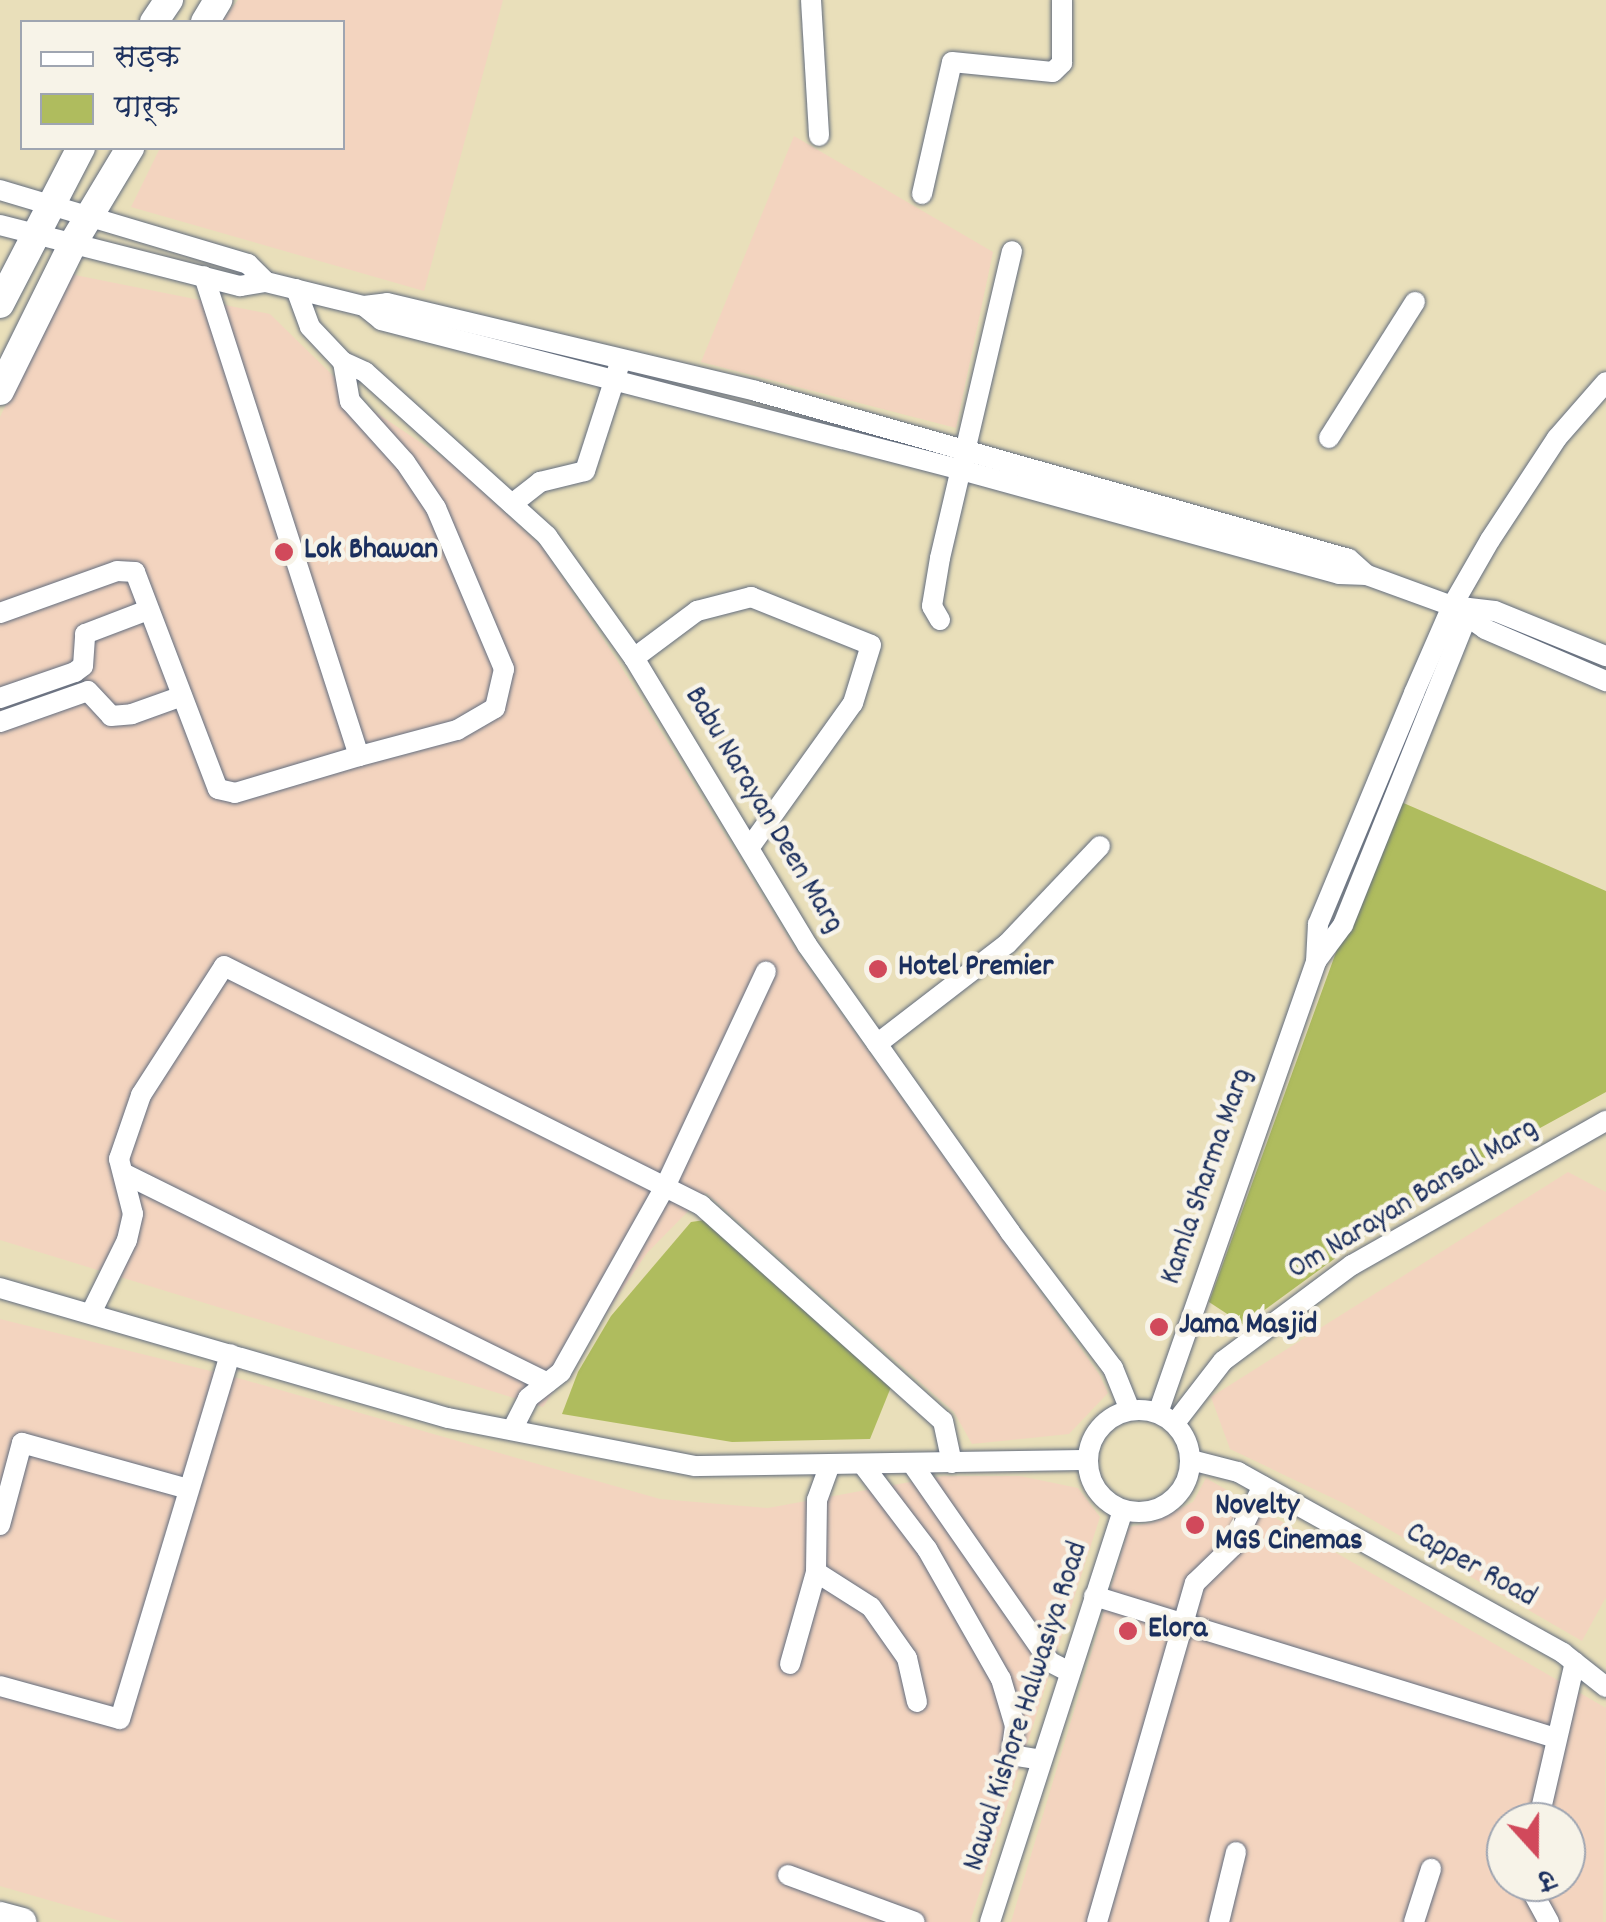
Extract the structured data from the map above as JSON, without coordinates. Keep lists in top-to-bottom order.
{
  "streets": {
    "street": [
      "Babu Narayan Deen Marg",
      "Kamla Sharma Marg",
      "Om Narayan Bansal Marg",
      "Capper Road",
      "Nawal Kishore Halwasiya Road"
    ]
  },
  "crossings": [
    ["Babu Narayan Deen Marg", "Kamla Sharma Marg"],
    ["Babu Narayan Deen Marg", "Om Narayan Bansal Marg"],
    ["Babu Narayan Deen Marg", "Capper Road"],
    ["Babu Narayan Deen Marg", "Nawal Kishore Halwasiya Road"],
    ["Kamla Sharma Marg", "Om Narayan Bansal Marg"],
    ["Kamla Sharma Marg", "Capper Road"],
    ["Kamla Sharma Marg", "Nawal Kishore Halwasiya Road"],
    ["Om Narayan Bansal Marg", "Capper Road"],
    ["Om Narayan Bansal Marg", "Nawal Kishore Halwasiya Road"],
    ["Capper Road", "Nawal Kishore Halwasiya Road"]
  ],
  "places": [
    "Lok Bhawan",
    "Hotel Premier",
    "Jama Masjid",
    "Novelty MGS Cinemas",
    "Elora"
  ],
  "legend": ["सड़क", "पार्क"],
  "north": "bottom"
}
